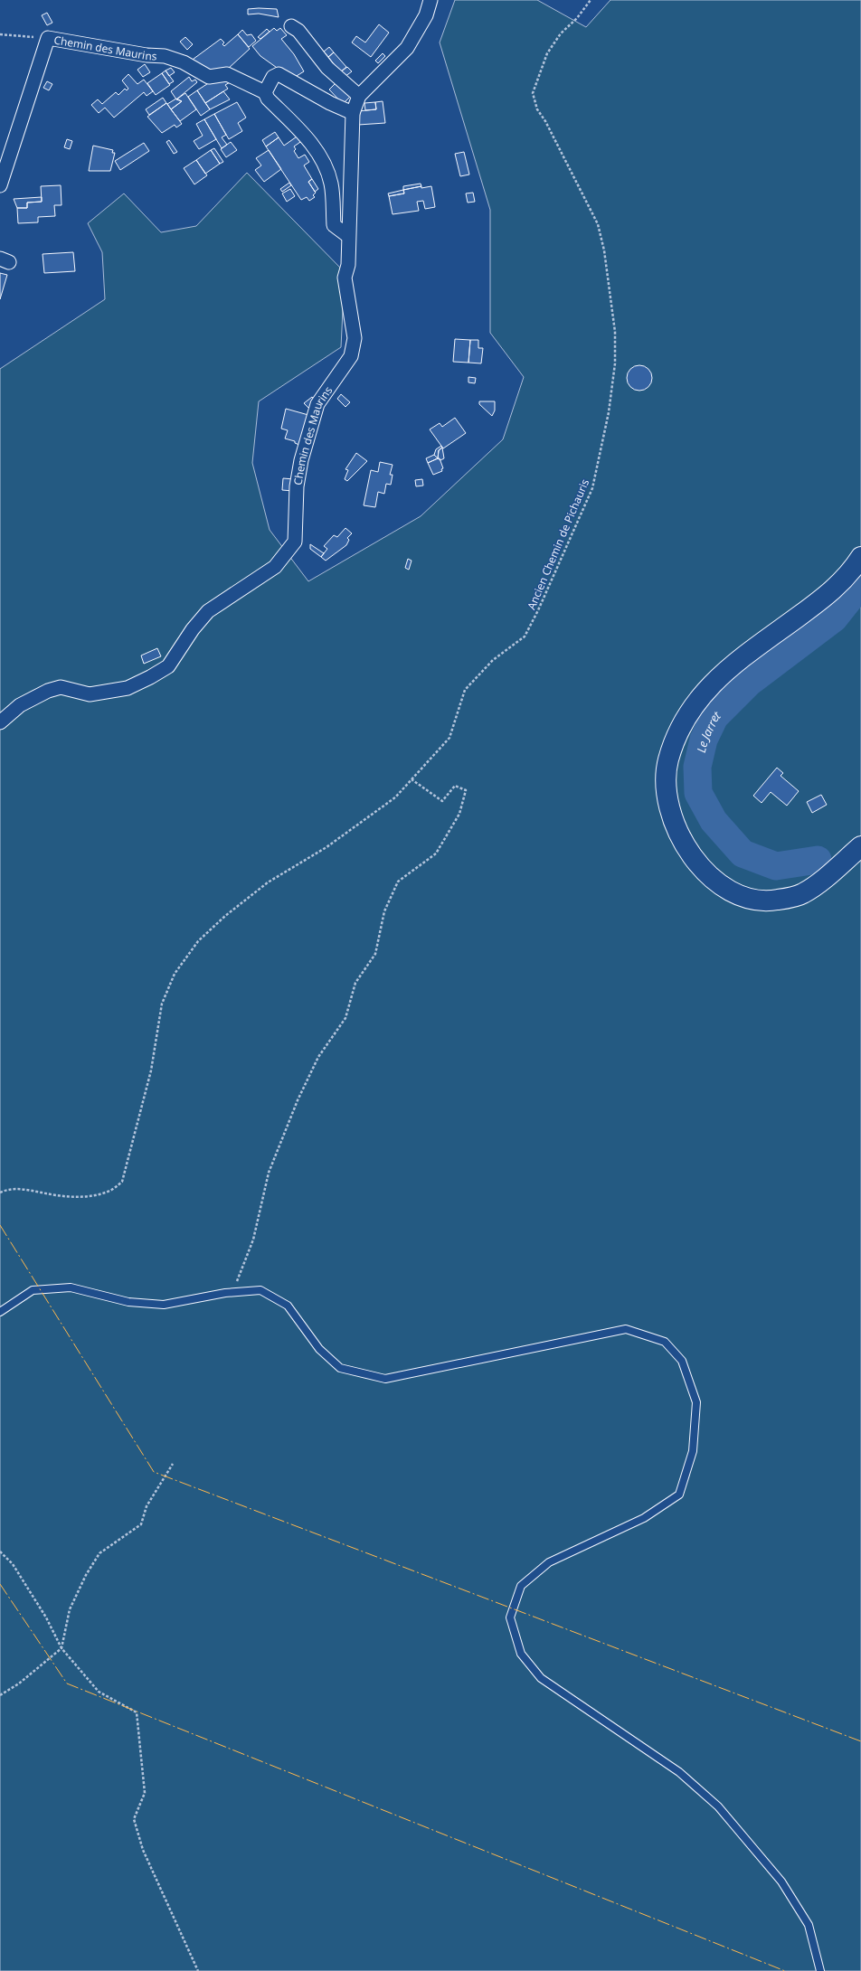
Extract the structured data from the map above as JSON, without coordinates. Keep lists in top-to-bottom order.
{
  "streets": {
    "street": ["Chemin des Maurins"],
    "path": ["Ancien Chemin de Pichauris"]
  },
  "water": ["Le Jarret"]
}
